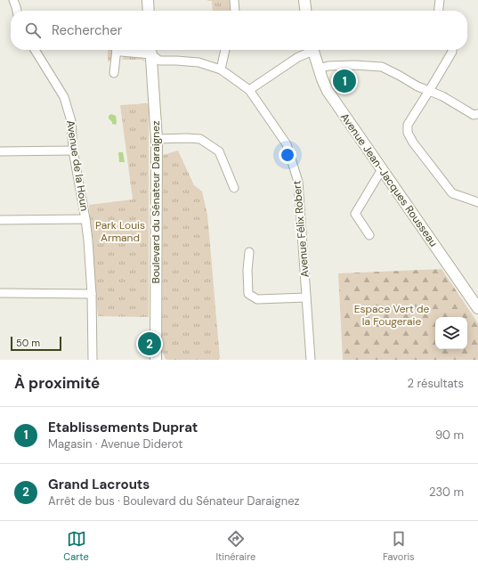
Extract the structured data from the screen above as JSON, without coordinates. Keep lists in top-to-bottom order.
{
  "streets": {
    "street": [
      "Avenue de la Houn",
      "Avenue Jean-Jacques Rousseau",
      "Boulevard du Sénateur Daraignez",
      "Avenue Félix Robert"
    ]
  },
  "crossings": [
    ["Boulevard du Sénateur Daraignez", "Avenue Félix Robert"]
  ],
  "parks": ["Park Louis Armand", "Espace Vert de la Fougeraie"],
  "scale_bar": "50 m",
  "page": {
    "search": "Rechercher",
    "pins": ["1", "2"],
    "scale": "50 m",
    "heading": ["À proximité", "2 résultats"],
    "list": [
      {
        "mark": "1",
        "name": "Etablissements Duprat",
        "note": "Magasin · Avenue Diderot",
        "value": "90 m"
      },
      {
        "mark": "2",
        "name": "Grand Lacrouts",
        "note": "Arrêt de bus · Boulevard du Sénateur Daraignez",
        "value": "230 m"
      }
    ],
    "nav": ["Carte", "Itinéraire", "Favoris"]
  }
}
